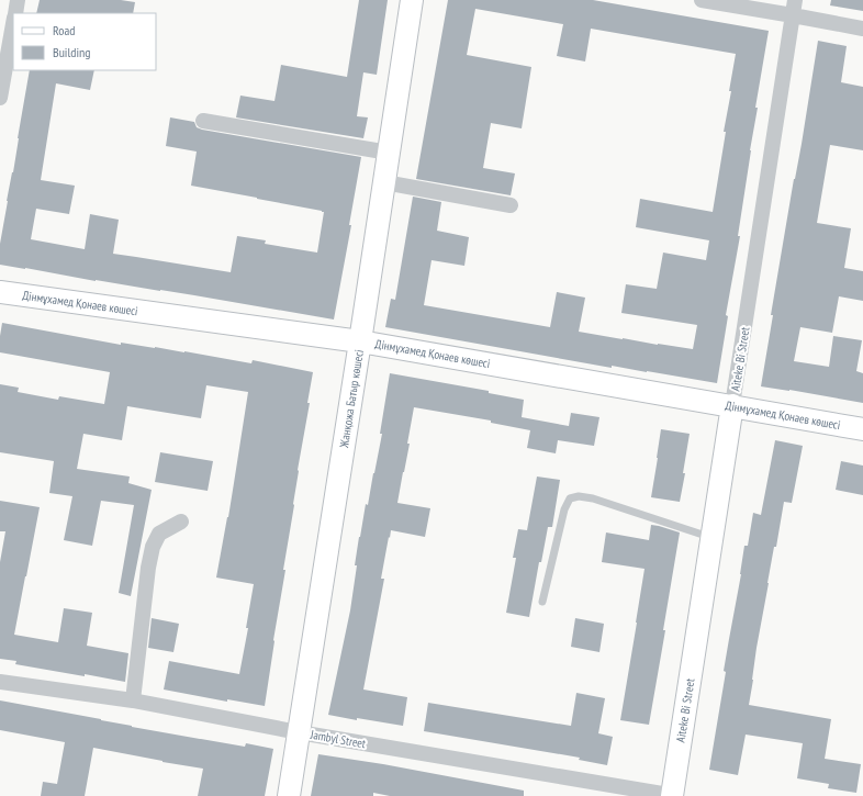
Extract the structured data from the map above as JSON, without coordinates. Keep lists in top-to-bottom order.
{
  "streets": {
    "street": [
      "Дінмұхамед Қонаев көшесі",
      "Aiteke Bi Street",
      "Жанқожа Батыр көшесі",
      "Jambyl Street"
    ]
  },
  "crossings": [
    ["Дінмұхамед Қонаев көшесі", "Aiteke Bi Street"],
    ["Дінмұхамед Қонаев көшесі", "Жанқожа Батыр көшесі"],
    ["Aiteke Bi Street", "Jambyl Street"],
    ["Жанқожа Батыр көшесі", "Jambyl Street"]
  ],
  "legend": ["Road", "Building"]
}
